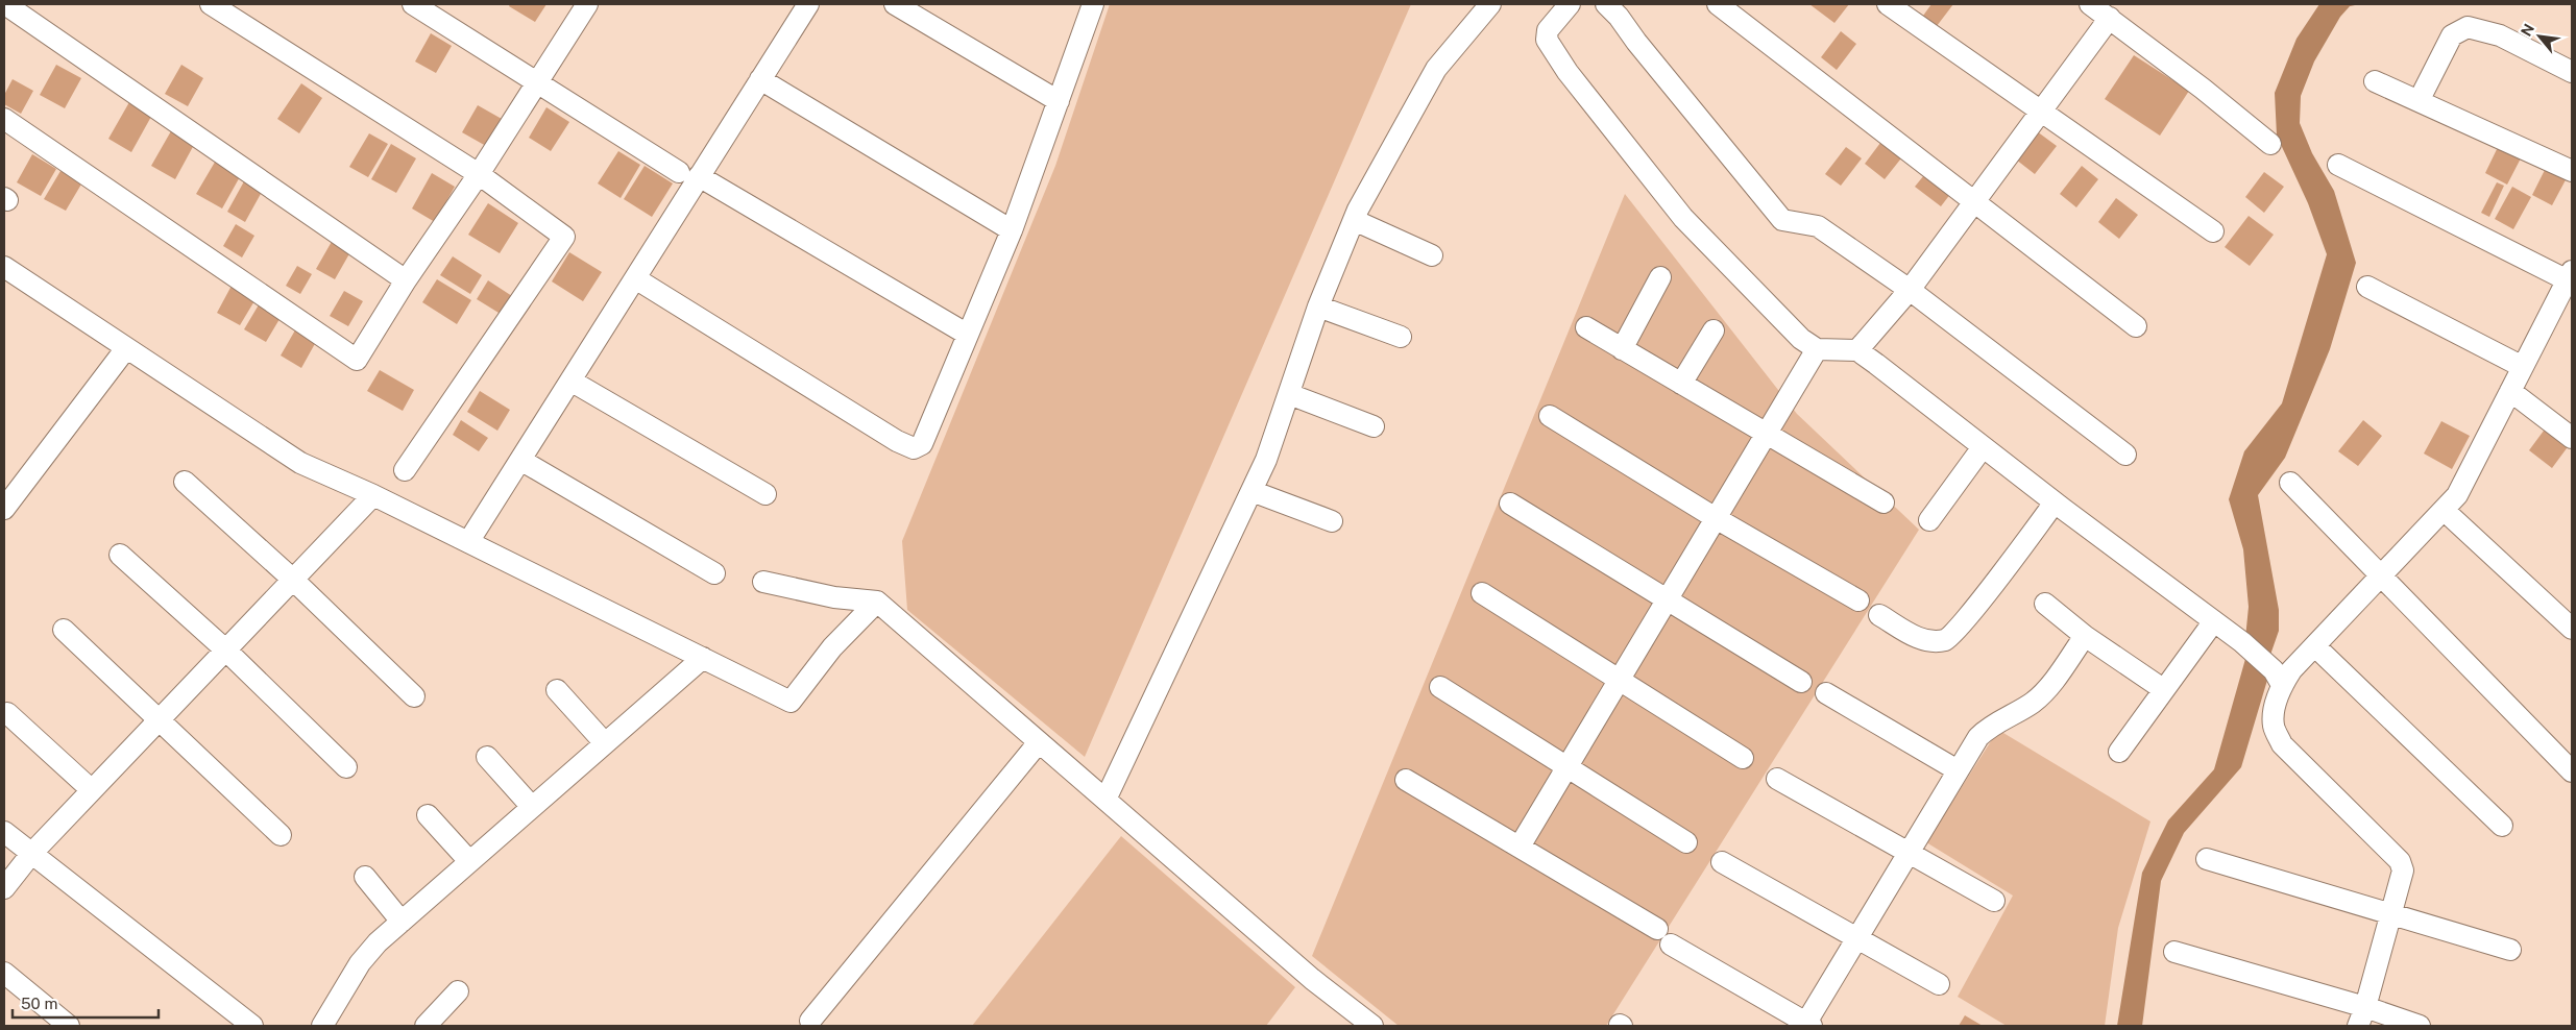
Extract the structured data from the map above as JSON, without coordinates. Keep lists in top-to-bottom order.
{
  "scale_bar": "50 m",
  "north": "top left"
}
